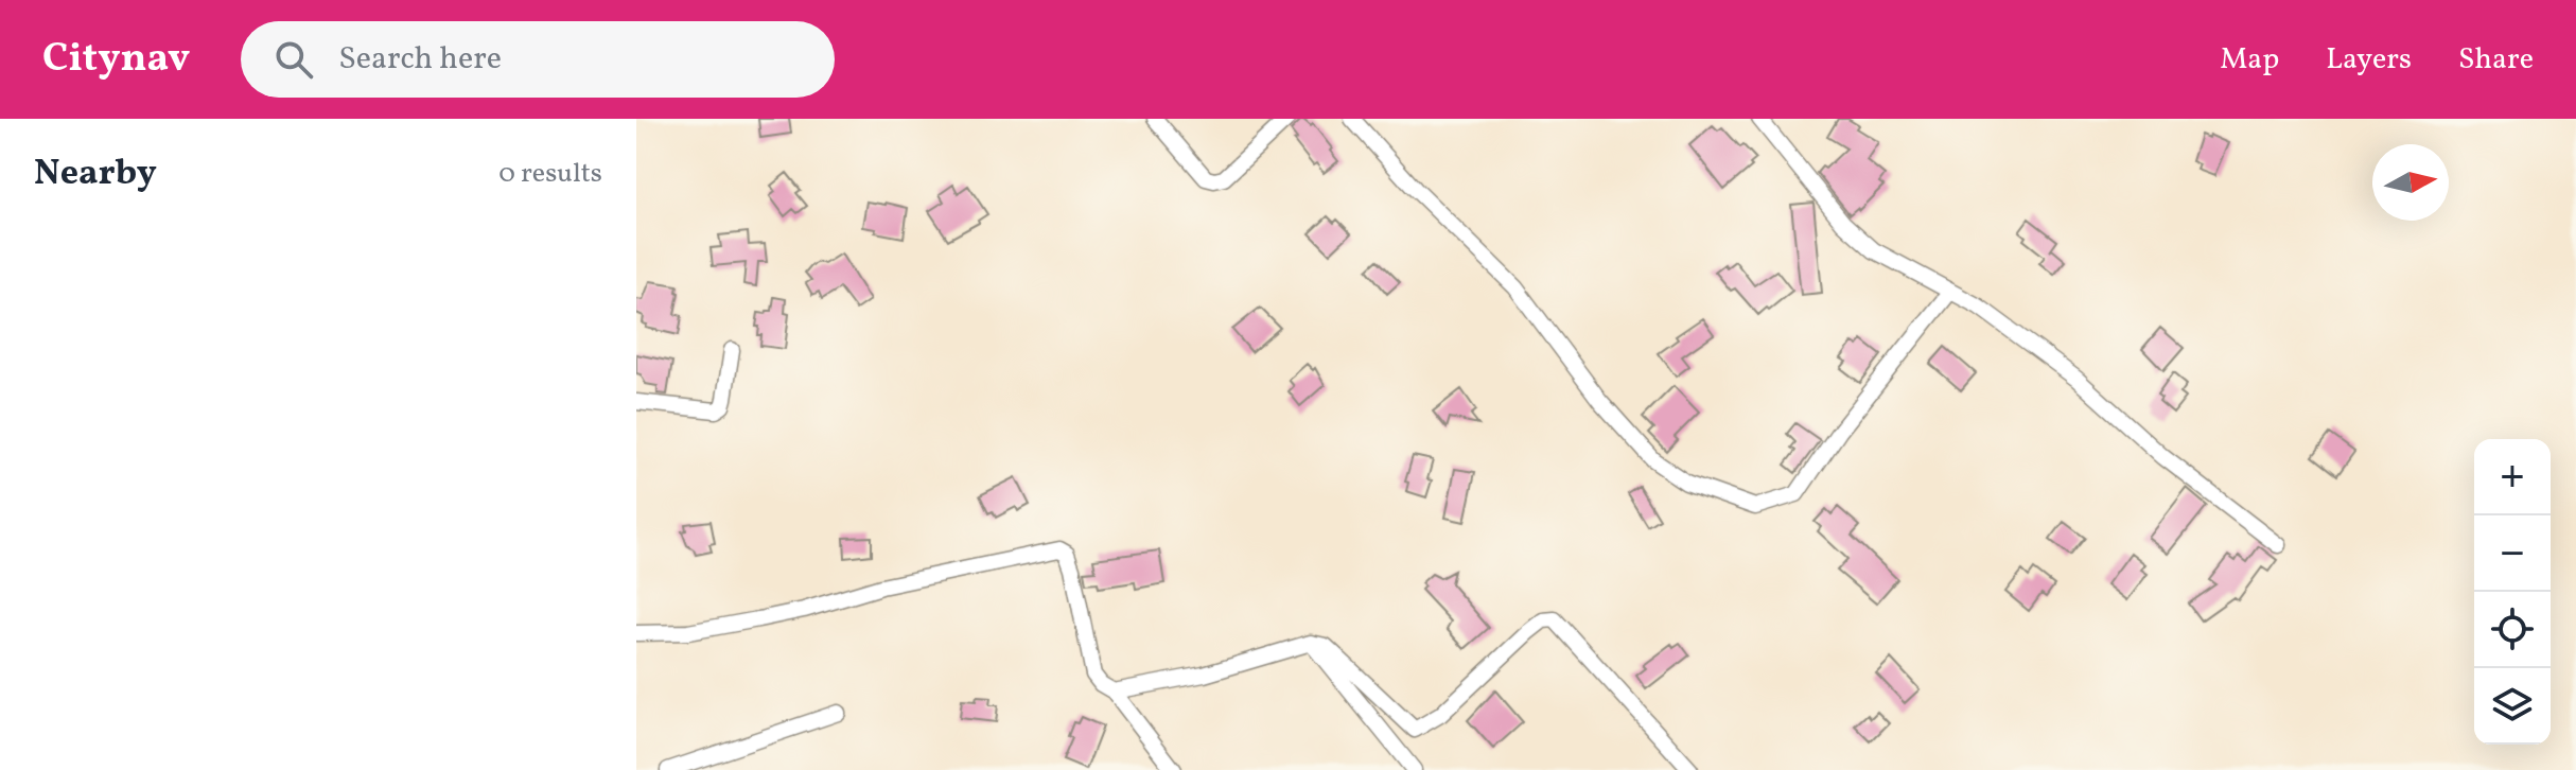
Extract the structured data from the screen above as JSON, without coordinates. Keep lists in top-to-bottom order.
{
  "north": "right",
  "page": {
    "header": "Citynav",
    "search": "Search here",
    "nav": ["Map", "Layers", "Share"],
    "heading": ["Nearby", "0 results"],
    "map_buttons": ["+", "−"]
  }
}
